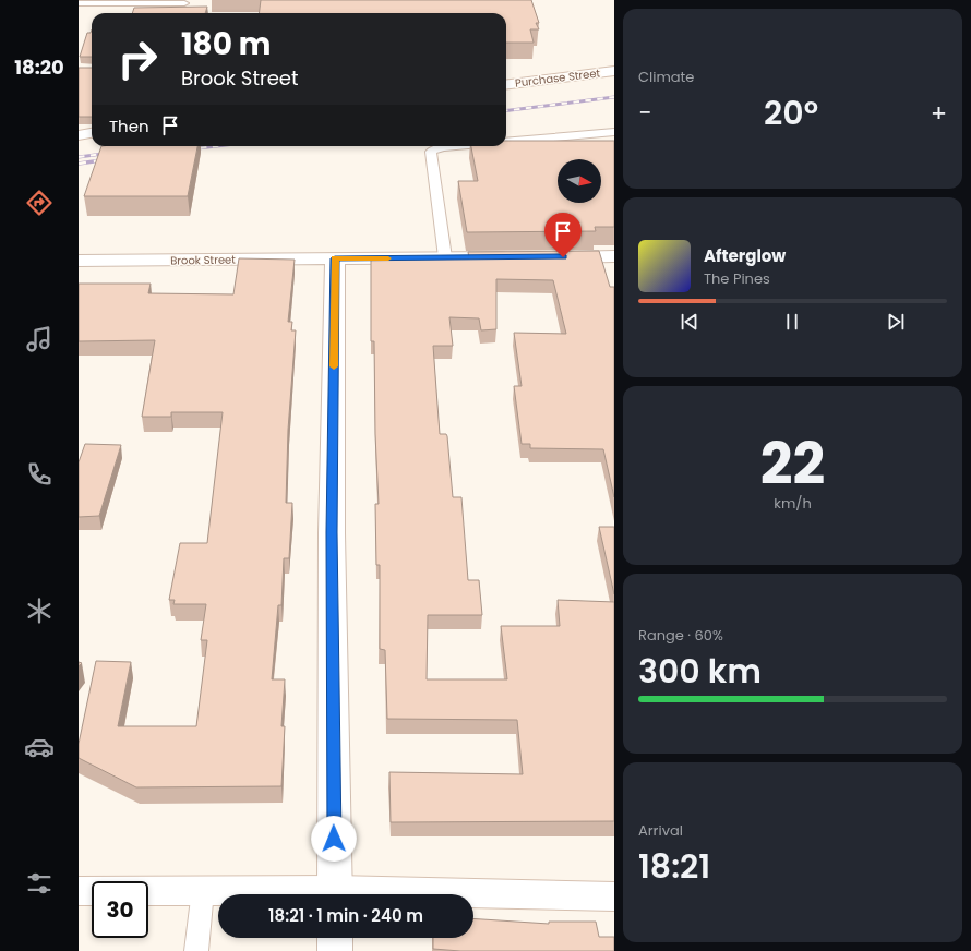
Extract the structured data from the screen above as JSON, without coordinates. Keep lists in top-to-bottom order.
{
  "streets": {
    "street": ["Purchase Street", "Brook Street"]
  },
  "north": "right",
  "page": {
    "tabs": "18:20",
    "tile": [
      "Climate",
      ["22", "km/h"],
      ["Range · 60%", "300 km"],
      ["Arrival", "18:21"]
    ],
    "turn": ["180 m", "Brook Street"],
    "heat": ["−", "20°", "+"],
    "then": "Then",
    "song": ["Afterglow", "The Pines"],
    "limit": "30",
    "trip": "18:21 · 1 min · 240 m"
  }
}
